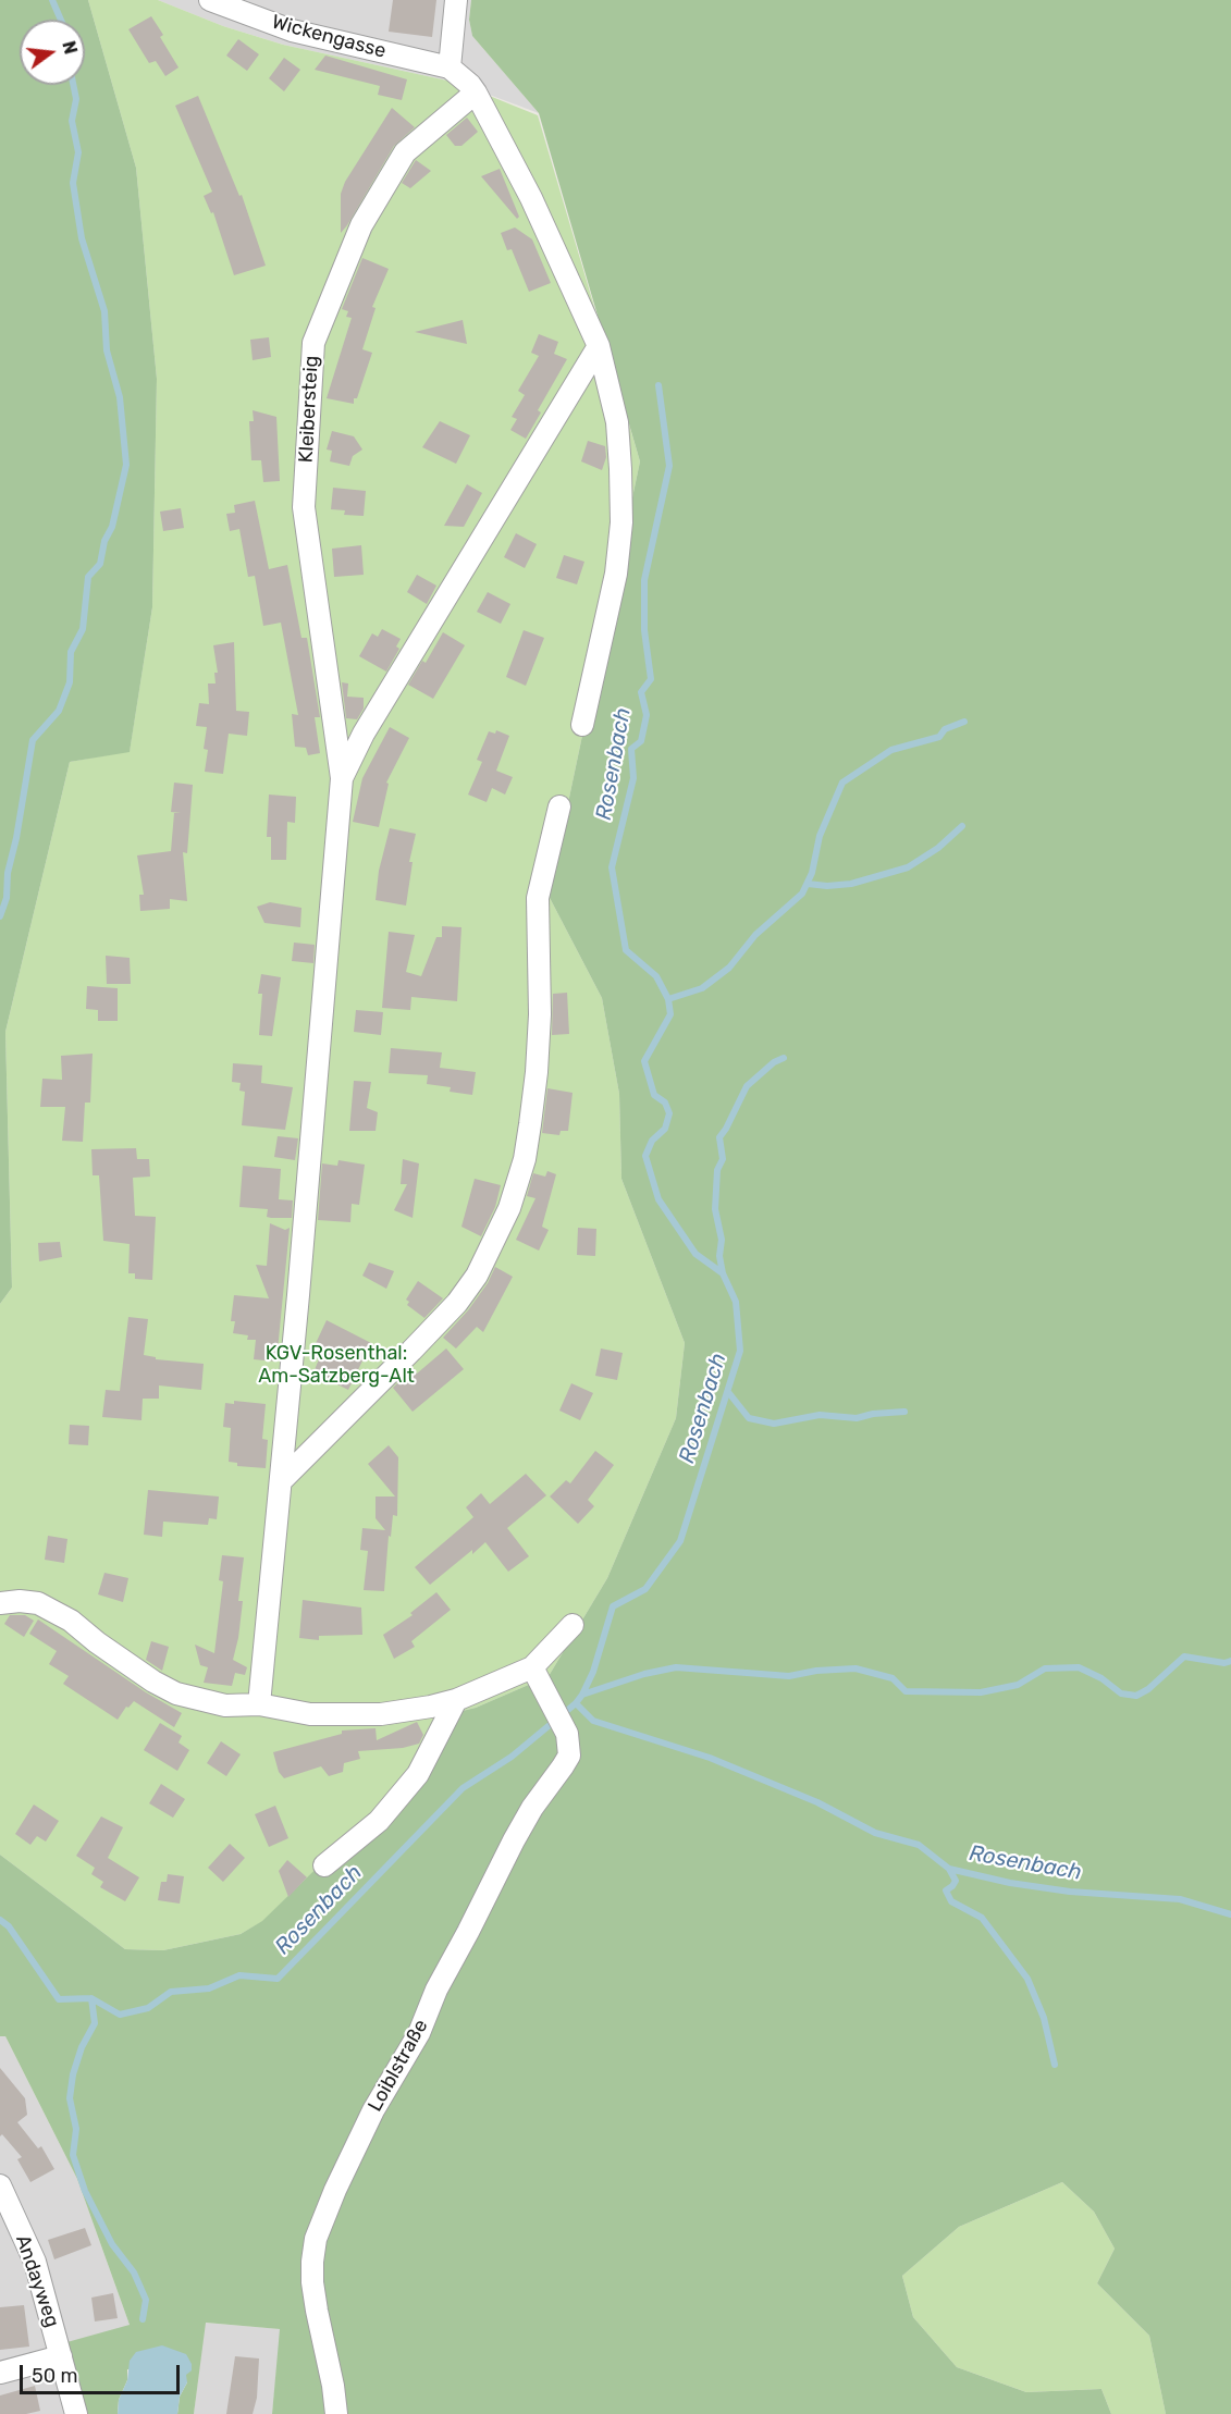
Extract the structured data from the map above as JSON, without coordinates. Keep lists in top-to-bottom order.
{
  "streets": {
    "street": [
      "Wickengasse",
      "Kleibersteig",
      "Loiblstraße",
      "Andayweg"
    ]
  },
  "water": ["Rosenbach"],
  "parks": ["KGV-Rosenthal: Am-Satzberg-Alt"],
  "scale_bar": "50 m",
  "north": "right"
}
